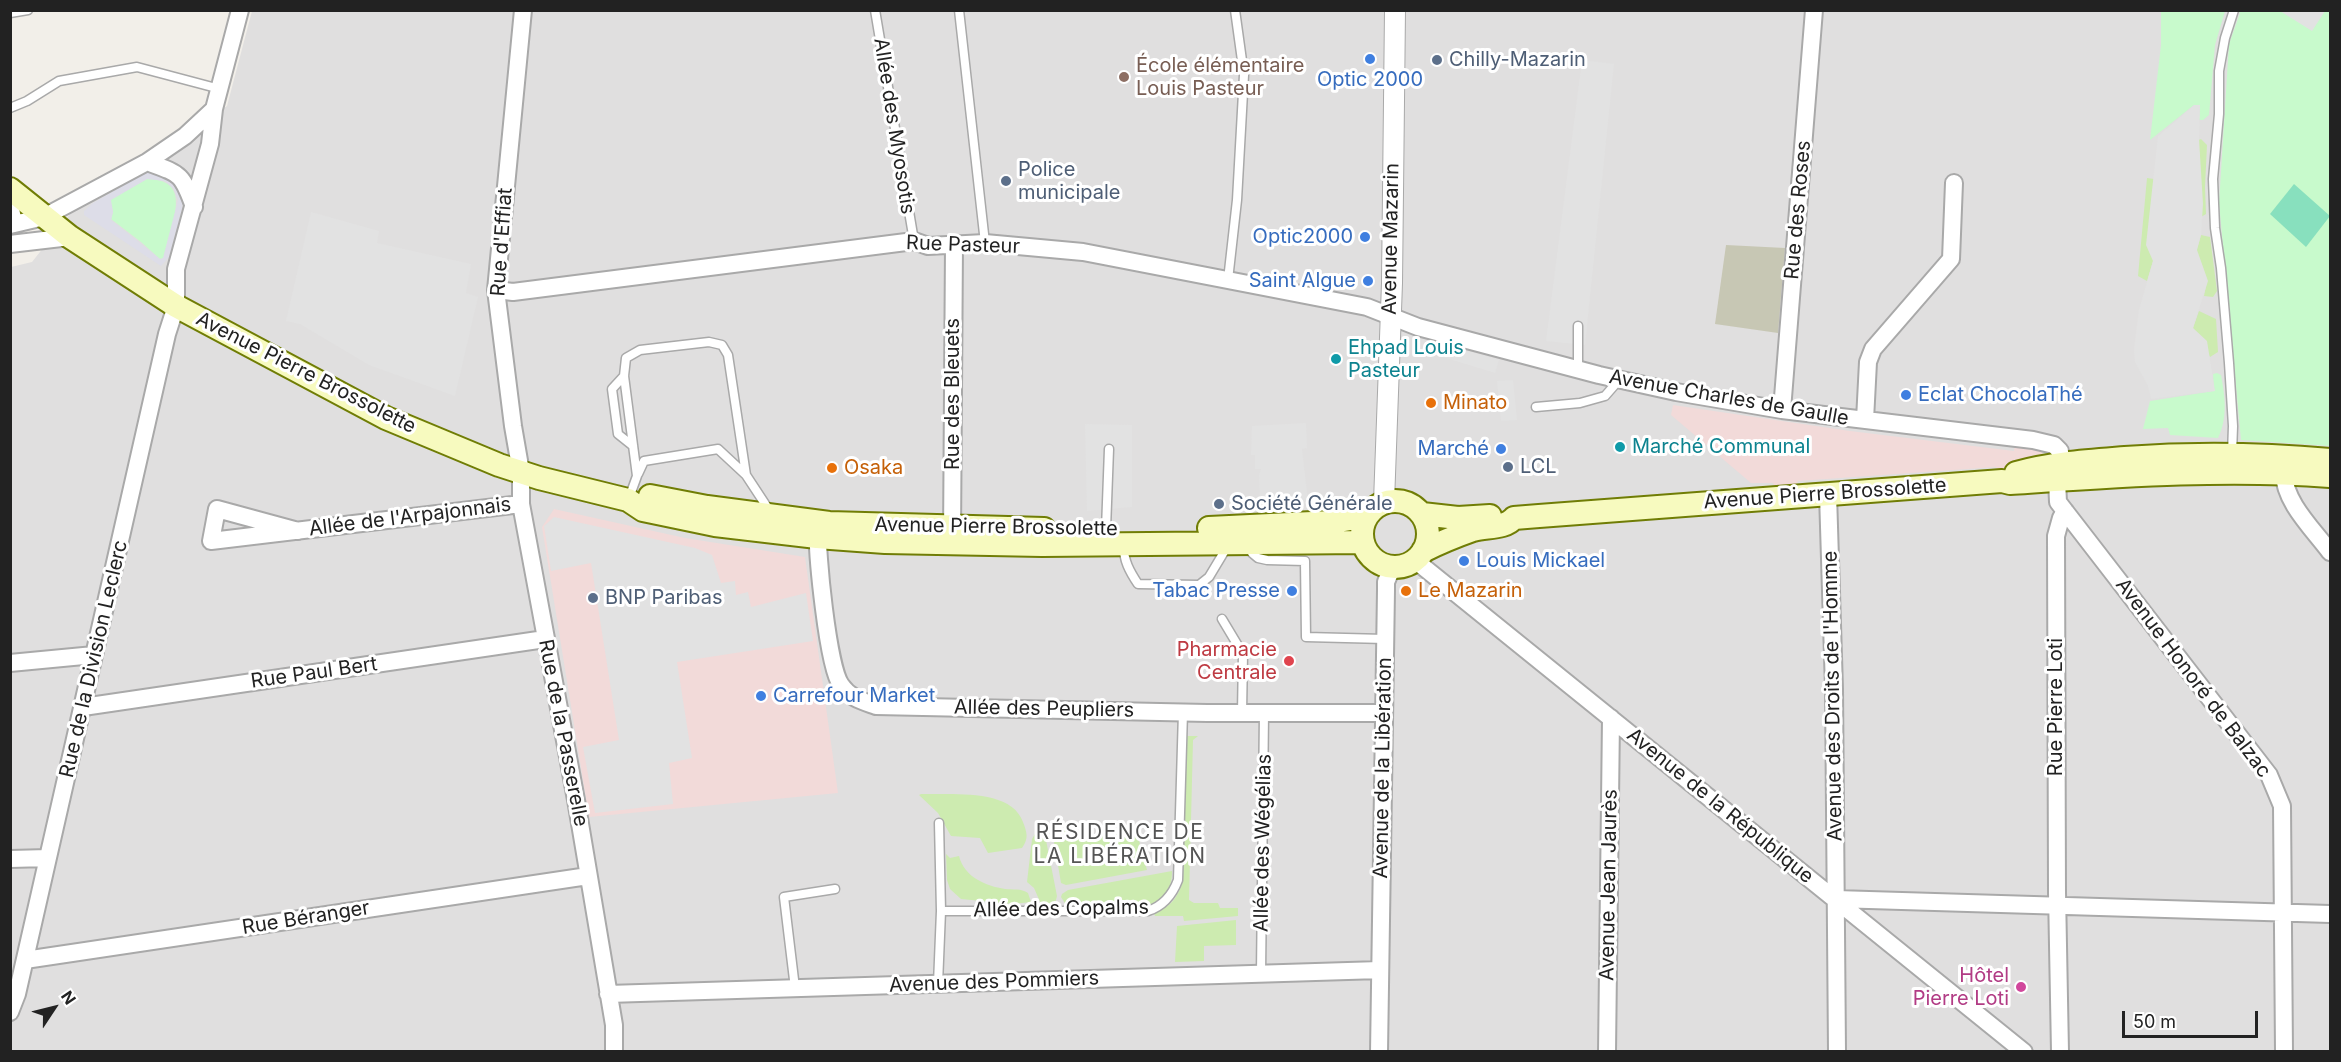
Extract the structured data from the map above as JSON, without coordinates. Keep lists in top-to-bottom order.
{
  "streets": {
    "main road": ["Avenue Pierre Brossolette"],
    "street": [
      "Rue des Roses",
      "Avenue Mazarin",
      "Rue d'Effiat",
      "Rue Pasteur",
      "Rue des Bleuets",
      "Avenue Charles de Gaulle",
      "Allée de l'Arpajonnais",
      "Rue de la Division Leclerc",
      "Rue Paul Bert",
      "Avenue Honoré de Balzac",
      "Avenue des Droits de l'Homme",
      "Rue Pierre Loti",
      "Allée des Peupliers",
      "Rue de la Passerelle",
      "Avenue de la Libération",
      "Avenue de la République",
      "Avenue Jean Jaurès",
      "Rue Béranger",
      "Avenue des Pommiers"
    ],
    "lane": ["Allée des Myosotis", "Allée des Wégélias", "Allée des Copalms"]
  },
  "crossings": [
    ["Allée des Myosotis", "Rue Pasteur"],
    ["Rue des Roses", "Avenue Charles de Gaulle"],
    ["Avenue Mazarin", "Rue Pasteur"],
    ["Avenue Mazarin", "Avenue Pierre Brossolette"],
    ["Avenue Mazarin", "Avenue Charles de Gaulle"],
    ["Avenue Mazarin", "Avenue de la Libération"],
    ["Avenue Mazarin", "Avenue de la République"],
    ["Rue d'Effiat", "Rue Pasteur"],
    ["Rue d'Effiat", "Avenue Pierre Brossolette"],
    ["Rue d'Effiat", "Rue de la Passerelle"],
    ["Rue Pasteur", "Rue des Bleuets"],
    ["Rue Pasteur", "Avenue Charles de Gaulle"],
    ["Avenue Pierre Brossolette", "Rue des Bleuets"],
    ["Avenue Pierre Brossolette", "Avenue Charles de Gaulle"],
    ["Avenue Pierre Brossolette", "Rue de la Division Leclerc"],
    ["Avenue Pierre Brossolette", "Avenue Honoré de Balzac"],
    ["Avenue Pierre Brossolette", "Avenue des Droits de l'Homme"],
    ["Avenue Pierre Brossolette", "Rue Pierre Loti"],
    ["Avenue Pierre Brossolette", "Allée des Peupliers"],
    ["Avenue Pierre Brossolette", "Rue de la Passerelle"],
    ["Avenue Pierre Brossolette", "Avenue de la Libération"],
    ["Avenue Pierre Brossolette", "Avenue de la République"],
    ["Avenue Charles de Gaulle", "Avenue Honoré de Balzac"],
    ["Avenue Charles de Gaulle", "Rue Pierre Loti"],
    ["Allée de l'Arpajonnais", "Rue de la Passerelle"],
    ["Rue de la Division Leclerc", "Rue Paul Bert"],
    ["Rue de la Division Leclerc", "Rue Béranger"],
    ["Rue Paul Bert", "Rue de la Passerelle"],
    ["Avenue Honoré de Balzac", "Rue Pierre Loti"],
    ["Avenue des Droits de l'Homme", "Avenue de la République"],
    ["Allée des Peupliers", "Avenue de la Libération"],
    ["Allée des Peupliers", "Allée des Wégélias"],
    ["Allée des Peupliers", "Allée des Copalms"],
    ["Rue de la Passerelle", "Rue Béranger"],
    ["Rue de la Passerelle", "Avenue des Pommiers"],
    ["Avenue de la Libération", "Avenue de la République"],
    ["Avenue de la Libération", "Avenue des Pommiers"],
    ["Avenue de la République", "Avenue Jean Jaurès"],
    ["Allée des Wégélias", "Avenue des Pommiers"]
  ],
  "districts": ["RÉSIDENCE DE LA LIBÉRATION"],
  "places": [
    "Optic 2000",
    "Chilly-Mazarin",
    "École élémentaire Louis Pasteur",
    "Police municipale",
    "Optic2000",
    "Saint Algue",
    "Ehpad Louis Pasteur",
    "Eclat ChocolaThé",
    "Minato",
    "Marché Communal",
    "Marché",
    "LCL",
    "Osaka",
    "Société Générale",
    "Louis Mickael",
    "Tabac Presse",
    "Le Mazarin",
    "BNP Paribas",
    "Pharmacie Centrale",
    "Carrefour Market",
    "Hôtel Pierre Loti"
  ],
  "scale_bar": "50 m",
  "north": "top right"
}
